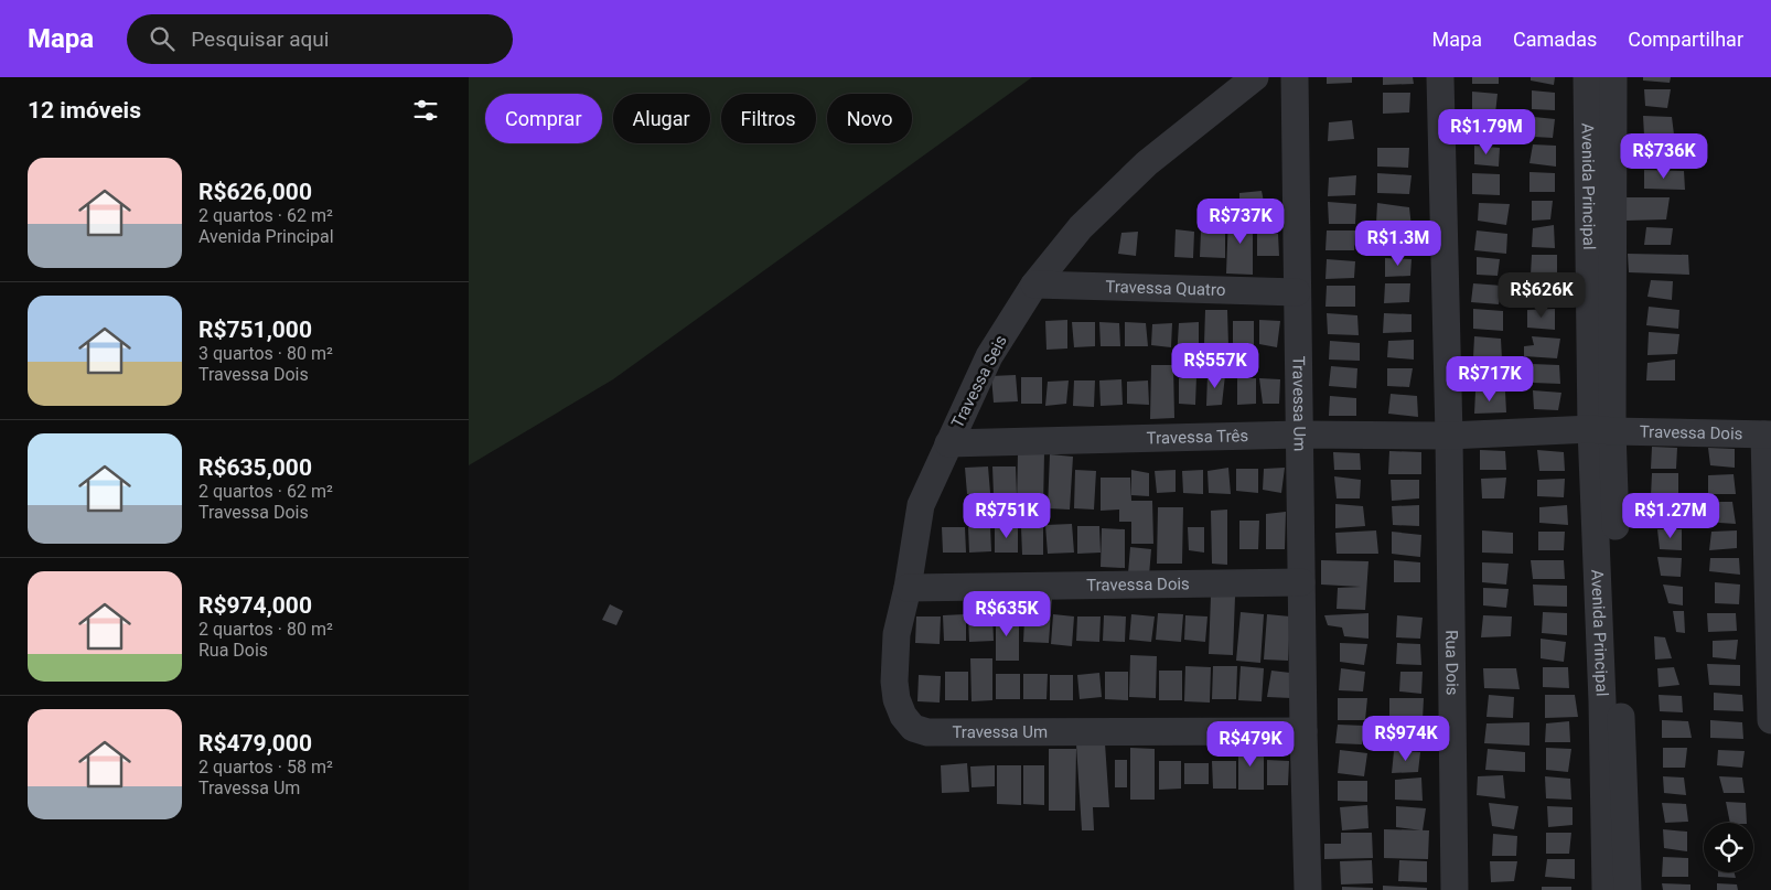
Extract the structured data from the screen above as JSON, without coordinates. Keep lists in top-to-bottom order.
{
  "streets": {
    "street": [
      "Avenida Principal",
      "Travessa Quatro",
      "Travessa Seis",
      "Travessa Um",
      "Travessa Dois",
      "Travessa Três",
      "Rua Dois"
    ]
  },
  "crossings": [
    ["Avenida Principal", "Travessa Dois"],
    ["Travessa Quatro", "Travessa Seis"],
    ["Travessa Quatro", "Travessa Um"],
    ["Travessa Seis", "Travessa Um"],
    ["Travessa Seis", "Travessa Dois"],
    ["Travessa Seis", "Travessa Três"],
    ["Travessa Um", "Travessa Dois"],
    ["Travessa Um", "Travessa Três"],
    ["Travessa Três", "Rua Dois"]
  ],
  "page": {
    "header": "Mapa",
    "search": "Pesquisar aqui",
    "nav": ["Mapa", "Camadas", "Compartilhar"],
    "heading": "12 imóveis",
    "chip": [
      "Comprar",
      "Alugar",
      "Filtros",
      "Novo"
    ],
    "price": [
      "R$1.79M",
      "R$736K",
      "R$737K",
      "R$1.3M",
      "R$626K",
      "R$557K",
      "R$717K",
      "R$751K",
      "R$1.27M",
      "R$635K",
      "R$974K",
      "R$479K"
    ],
    "list": [
      {
        "name": "R$626,000",
        "note": "2 quartos · 62 m² · Avenida Principal"
      },
      {
        "name": "R$751,000",
        "note": "3 quartos · 80 m² · Travessa Dois"
      },
      {
        "name": "R$635,000",
        "note": "2 quartos · 62 m² · Travessa Dois"
      },
      {
        "name": "R$974,000",
        "note": "2 quartos · 80 m² · Rua Dois"
      },
      {
        "name": "R$479,000",
        "note": "2 quartos · 58 m² · Travessa Um"
      }
    ]
  }
}
